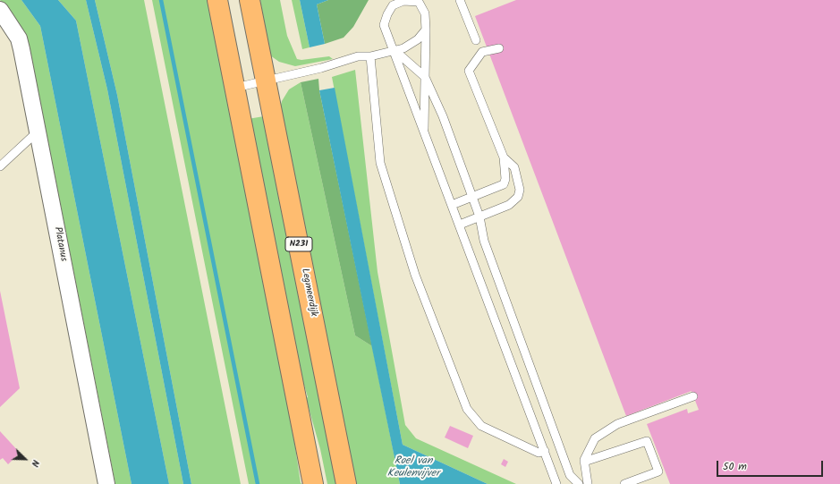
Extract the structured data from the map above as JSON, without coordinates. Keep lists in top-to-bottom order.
{
  "streets": {
    "main road": ["N231", "Legmeerdijk"],
    "street": ["Platanus"]
  },
  "water": ["Roel van Keulenvijver"],
  "scale_bar": "50 m",
  "north": "bottom right"
}
